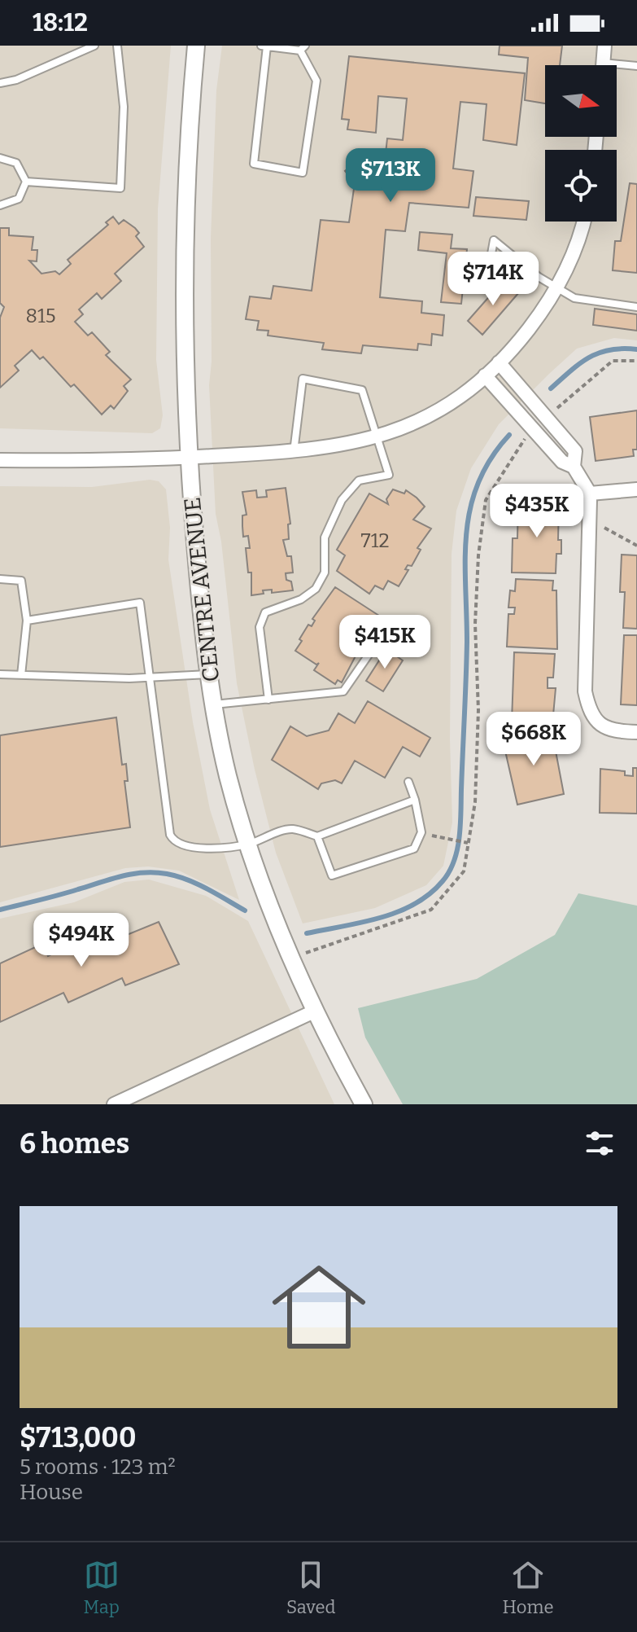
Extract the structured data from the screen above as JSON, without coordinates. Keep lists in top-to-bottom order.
{
  "streets": {
    "street": ["CENTRE AVENUE"]
  },
  "house_numbers": ["815", "712"],
  "north": "right",
  "page": {
    "status": "18:12",
    "price": [
      "$713K",
      "$714K",
      "$435K",
      "$415K",
      "$668K",
      "$494K"
    ],
    "heading": "6 homes",
    "list": [
      {
        "name": "$713,000",
        "note": "5 rooms · 123 m² · House"
      }
    ],
    "tabs": ["Map", "Saved", "Home"]
  }
}
